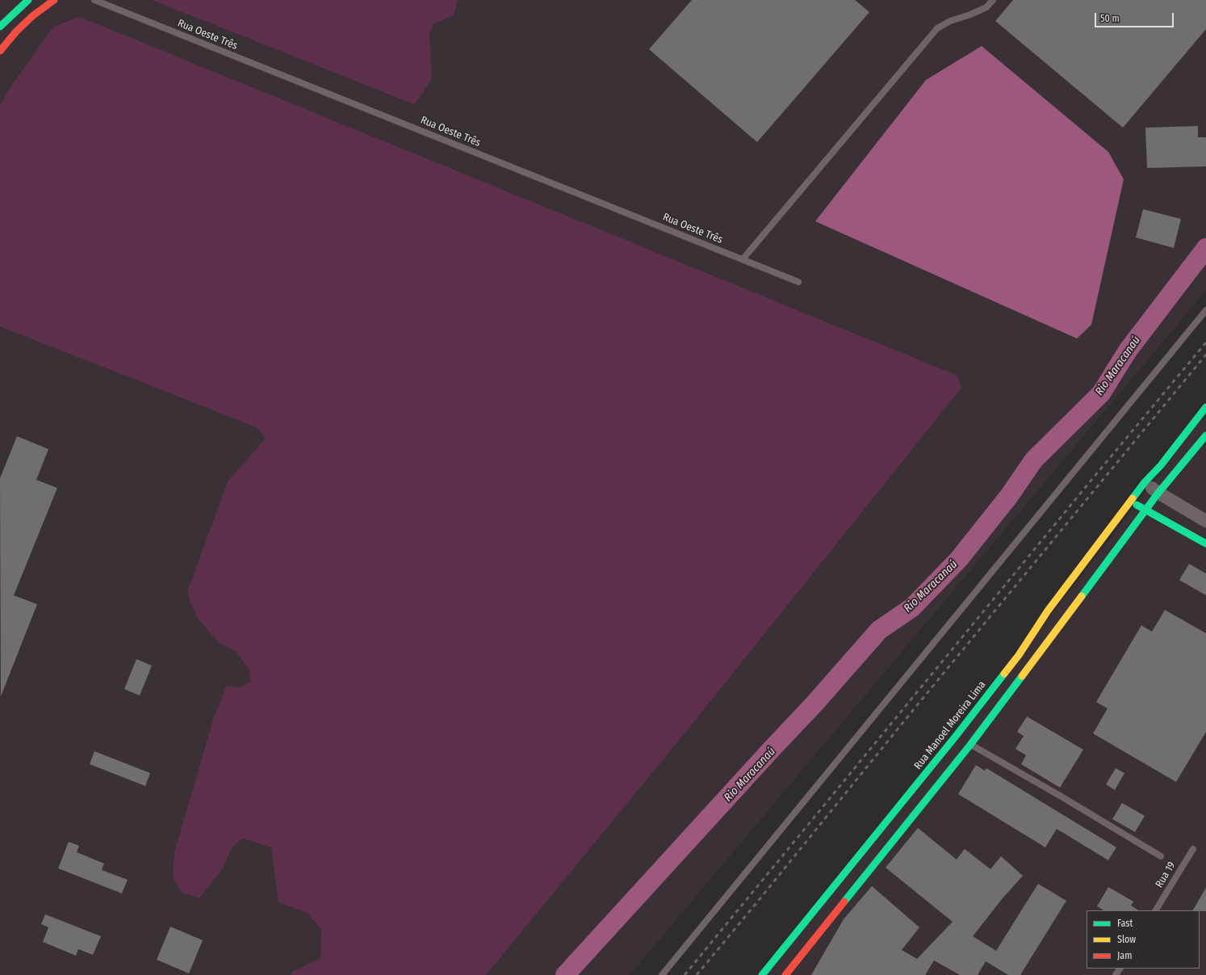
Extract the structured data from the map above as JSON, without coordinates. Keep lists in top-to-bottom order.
{
  "streets": {
    "street": ["Rua Manoel Moreira Lima"],
    "lane": ["Rua Oeste Três", "Rua 19"]
  },
  "water": ["Rio Maracanaú"],
  "legend": ["Fast", "Slow", "Jam"],
  "scale_bar": "50 m"
}
